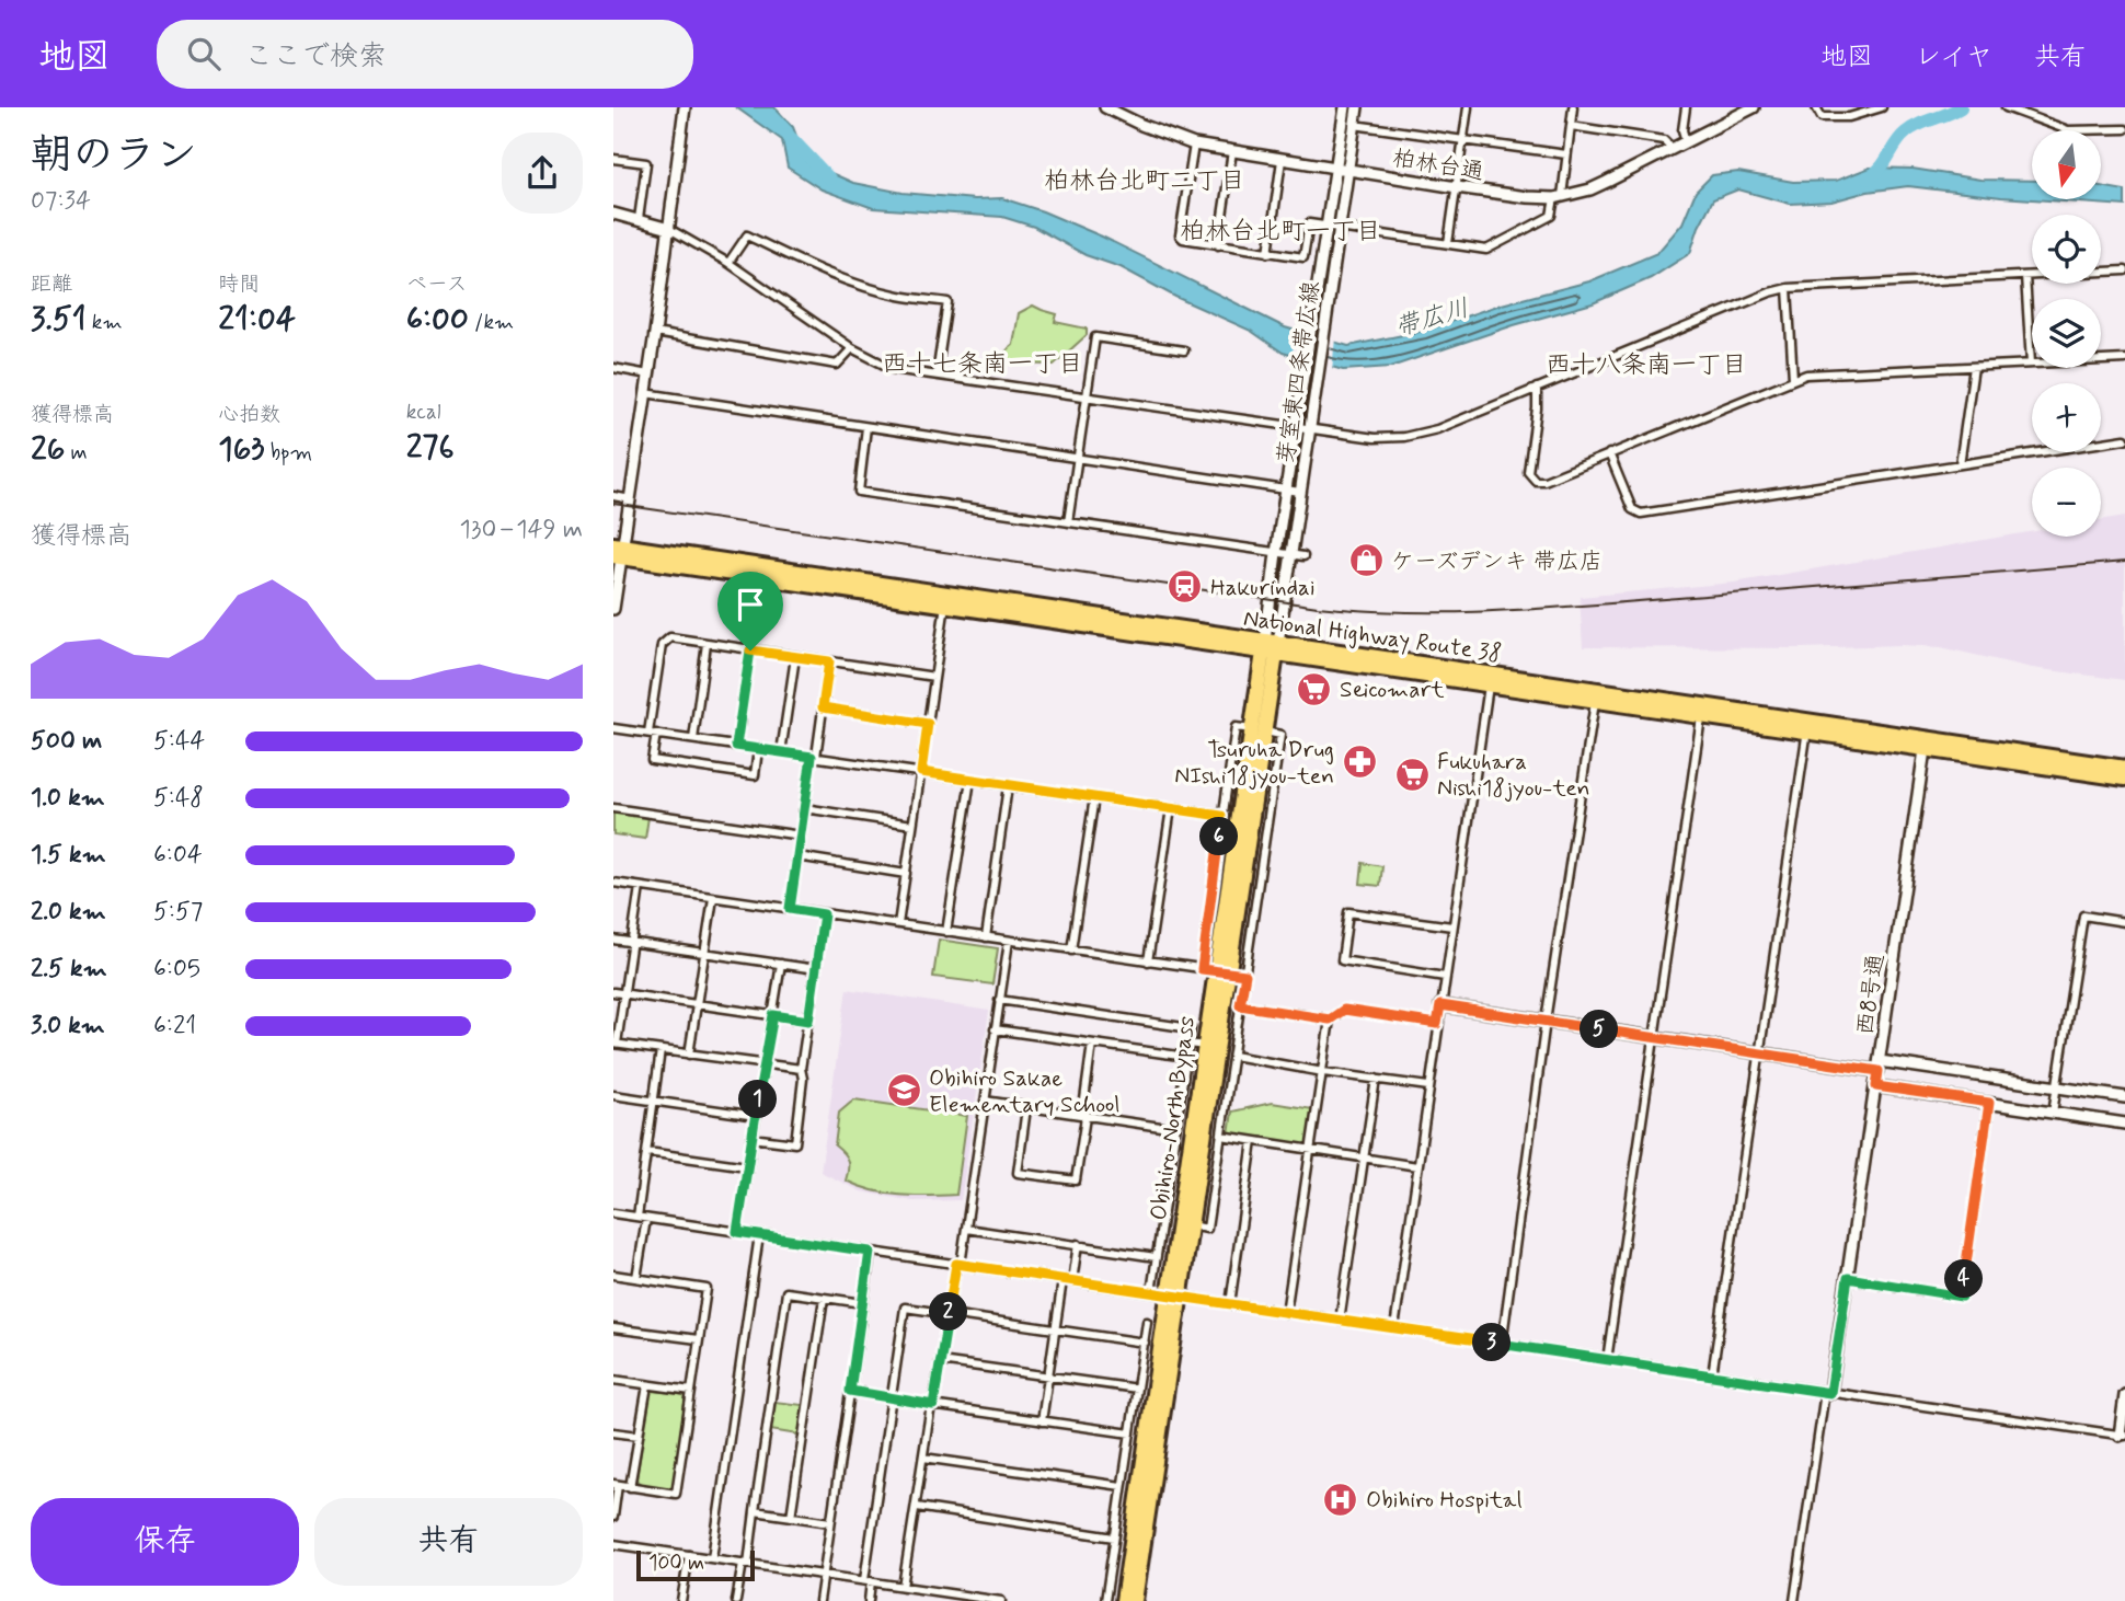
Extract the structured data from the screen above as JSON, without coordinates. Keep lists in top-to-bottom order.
{
  "streets": {
    "highway": ["National Highway Route 38", "Obihiro-North Bypass"],
    "street": ["柏林台通", "芽室東四条帯広線", "西8号通"]
  },
  "crossings": [
    ["柏林台通", "芽室東四条帯広線"],
    ["芽室東四条帯広線", "National Highway Route 38"],
    ["National Highway Route 38", "西8号通"]
  ],
  "districts": [
    "柏林台北町二丁目",
    "柏林台北町一丁目",
    "西十七条南一丁目",
    "西十八条南一丁目"
  ],
  "water": ["帯広川"],
  "places": {
    "shop": ["ケーズデンキ 帯広店"],
    "station": ["Hakurindai"],
    "supermarket": ["Seicomart", "Fukuhara Nishi18jyou-ten"],
    "pharmacy": ["Tsuruha Drug NIshi18jyou-ten"],
    "school or university": ["Obihiro Sakae Elementary School"],
    "hospital": ["Obihiro Hospital"]
  },
  "scale_bar": "100 m",
  "north": "bottom",
  "page": {
    "header": "地図",
    "search": "ここで検索",
    "nav": ["地図", "レイヤ", "共有"],
    "heading": ["朝のラン", "07:34"],
    "map_buttons": ["+", "−"],
    "stats": [
      ["距離", "3.51 km"],
      ["時間", "21:04"],
      ["ペース", "6:00 /km"],
      ["獲得標高", "26 m"],
      ["心拍数", "163 bpm"],
      ["kcal", "276"]
    ],
    "chart": ["獲得標高", "130–149 m"],
    "list": [
      {
        "name": "500 m",
        "note": "5:44"
      },
      {
        "name": "1.0 km",
        "note": "5:48"
      },
      {
        "name": "1.5 km",
        "note": "6:04"
      },
      {
        "name": "2.0 km",
        "note": "5:57"
      },
      {
        "name": "2.5 km",
        "note": "6:05"
      },
      {
        "name": "3.0 km",
        "note": "6:21"
      }
    ],
    "pins": [
      "6",
      "5",
      "1",
      "4",
      "2",
      "3"
    ],
    "buttons": ["保存", "共有"],
    "scale": "100 m"
  }
}
